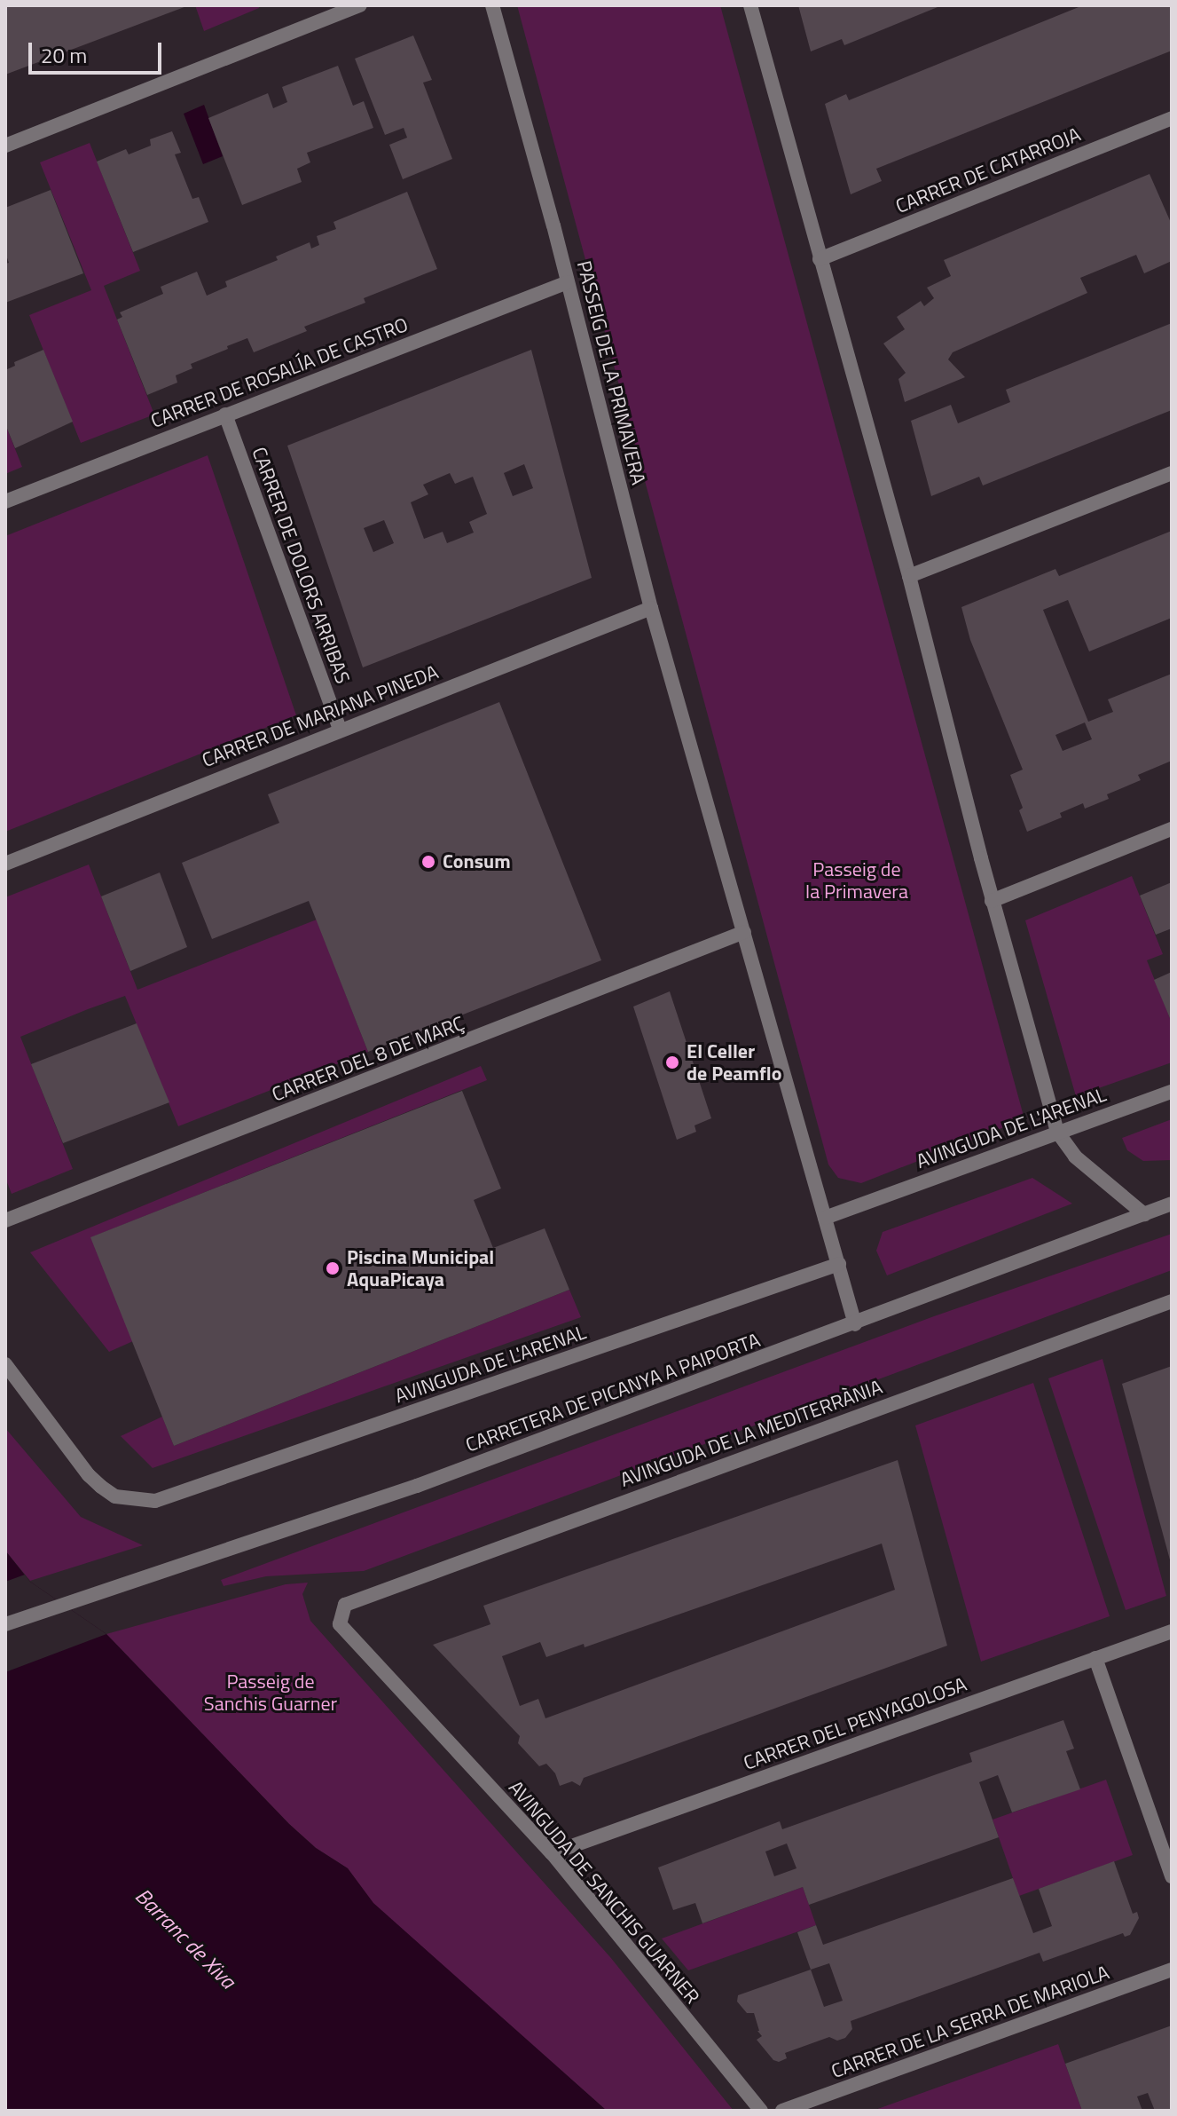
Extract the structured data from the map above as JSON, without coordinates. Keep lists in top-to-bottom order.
{
  "streets": {
    "street": [
      "CARRER DE CATARROJA",
      "CARRER DE ROSALÍA DE CASTRO",
      "PASSEIG DE LA PRIMAVERA",
      "CARRER DE DOLORS ARRIBAS",
      "CARRER DE MARIANA PINEDA",
      "CARRER DEL 8 DE MARÇ",
      "AVINGUDA DE L'ARENAL",
      "CARRETERA DE PICANYA A PAIPORTA",
      "AVINGUDA DE LA MEDITERRÀNIA",
      "CARRER DEL PENYAGOLOSA",
      "AVINGUDA DE SANCHIS GUARNER",
      "CARRER DE LA SERRA DE MARIOLA"
    ]
  },
  "crossings": [
    ["CARRER DE ROSALÍA DE CASTRO", "PASSEIG DE LA PRIMAVERA"],
    ["CARRER DE ROSALÍA DE CASTRO", "CARRER DE DOLORS ARRIBAS"],
    ["PASSEIG DE LA PRIMAVERA", "CARRER DE MARIANA PINEDA"],
    ["PASSEIG DE LA PRIMAVERA", "CARRER DEL 8 DE MARÇ"],
    ["PASSEIG DE LA PRIMAVERA", "AVINGUDA DE L'ARENAL"],
    ["PASSEIG DE LA PRIMAVERA", "CARRETERA DE PICANYA A PAIPORTA"],
    ["CARRER DE DOLORS ARRIBAS", "CARRER DE MARIANA PINEDA"],
    ["AVINGUDA DE LA MEDITERRÀNIA", "AVINGUDA DE SANCHIS GUARNER"],
    ["CARRER DEL PENYAGOLOSA", "AVINGUDA DE SANCHIS GUARNER"]
  ],
  "water": ["Barranc de Xiva"],
  "parks": ["Passeig de la Primavera", "Passeig de Sanchis Guarner"],
  "places": ["Consum", "El Celler de Peamflo", "Piscina Municipal AquaPicaya"],
  "scale_bar": "20 m"
}
